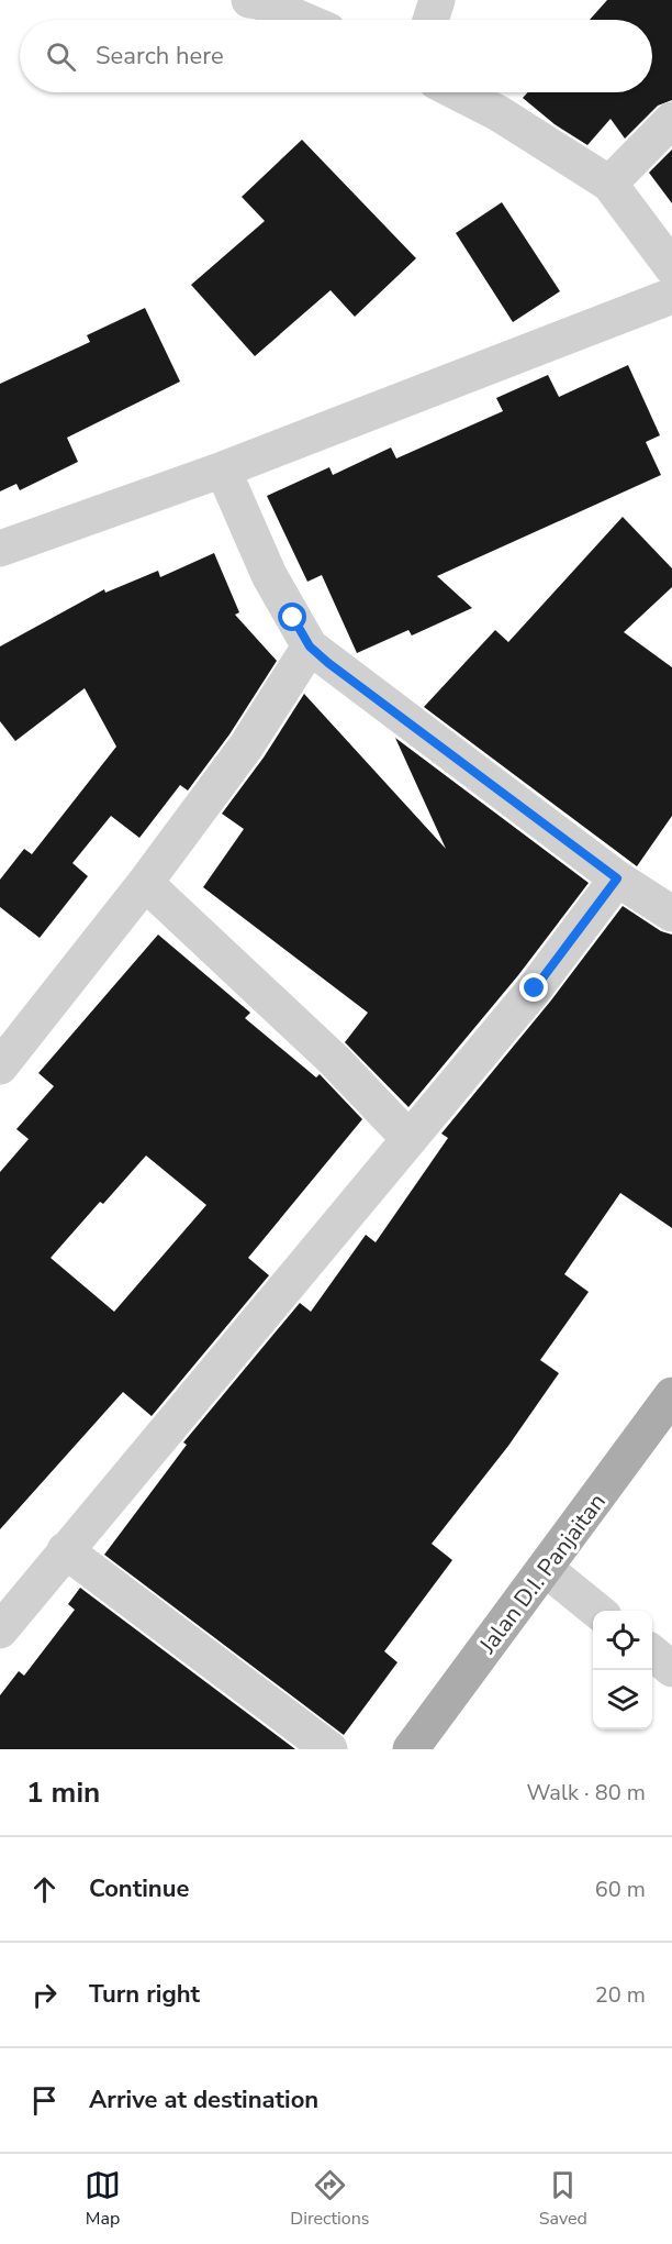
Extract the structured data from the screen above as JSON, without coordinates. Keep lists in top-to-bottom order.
{
  "streets": {
    "main road": ["Jalan D.I. Panjaitan"]
  },
  "page": {
    "search": "Search here",
    "heading": ["1 min", "Walk · 80 m"],
    "list": [
      ["Continue", "60 m"],
      ["Turn right", "20 m"],
      "Arrive at destination"
    ],
    "nav": ["Map", "Directions", "Saved"]
  }
}
